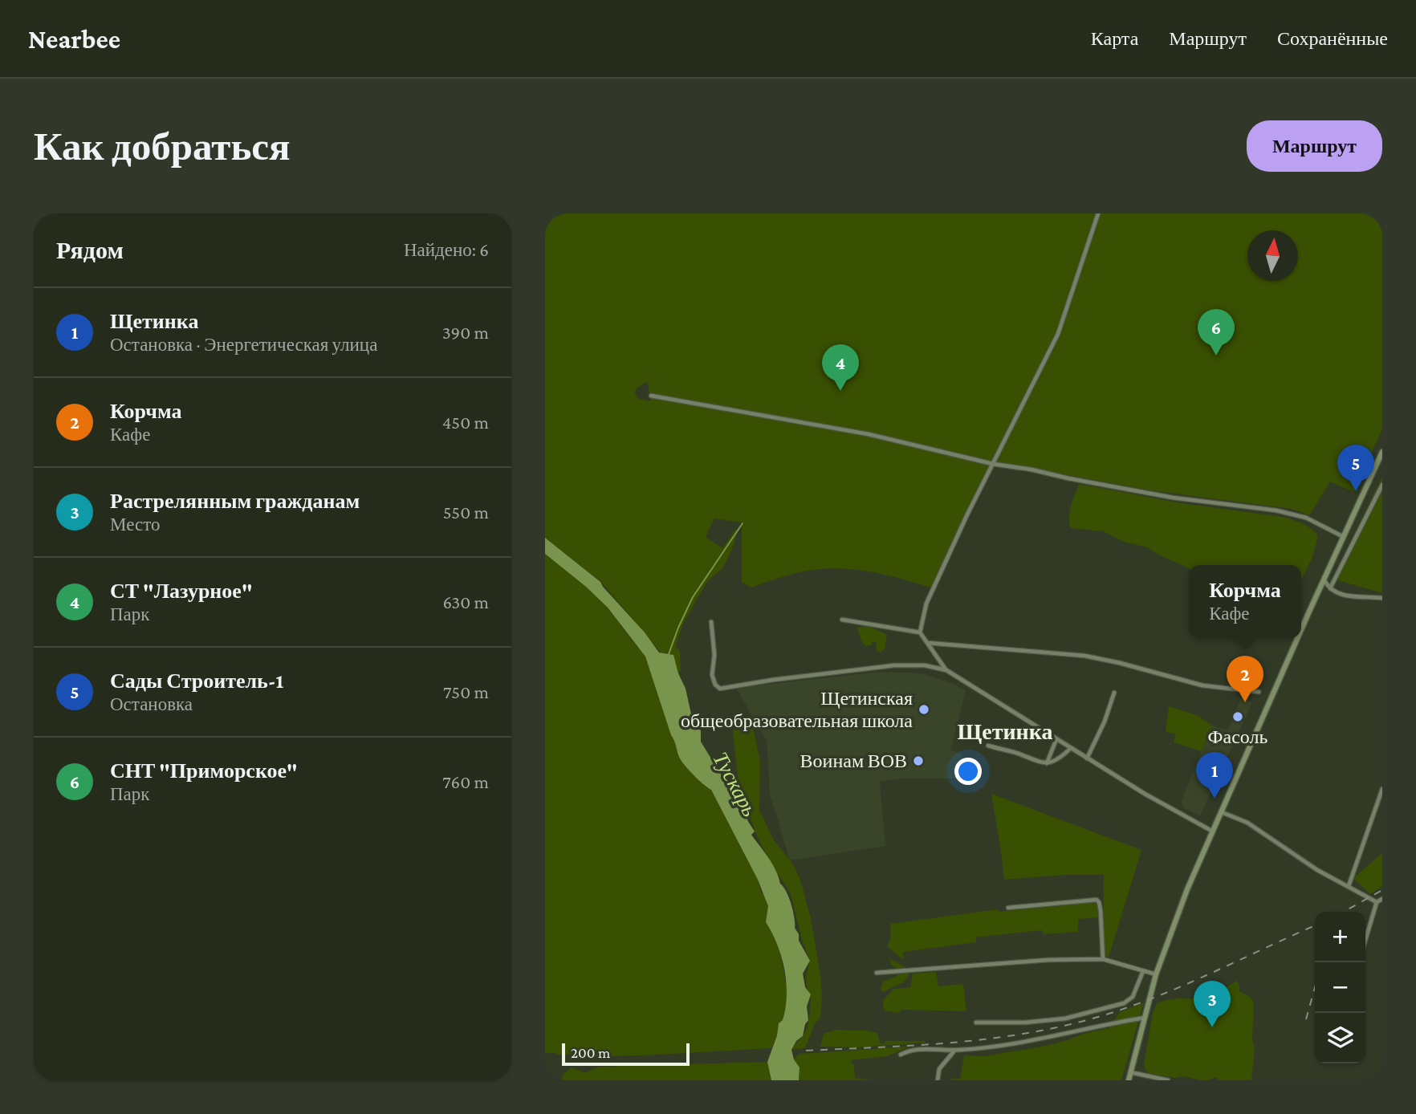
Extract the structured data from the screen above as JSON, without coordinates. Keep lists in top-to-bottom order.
{
  "districts": ["Щетинка"],
  "water": ["Тускарь"],
  "places": ["Щетинская общеобразовательная школа", "Фасоль", "Воинам ВОВ"],
  "scale_bar": "200 m",
  "north": "top",
  "page": {
    "header": "Nearbee",
    "nav": ["Карта", "Маршрут", "Сохранённые"],
    "buttons": "Маршрут",
    "title": "Как добраться",
    "heading": ["Рядом", "Найдено: 6"],
    "list": [
      {
        "mark": "1",
        "name": "Щетинка",
        "note": "Остановка · Энергетическая улица",
        "value": "390 m"
      },
      {
        "mark": "2",
        "name": "Корчма",
        "note": "Кафе",
        "value": "450 m"
      },
      {
        "mark": "3",
        "name": "Растрелянным гражданам",
        "note": "Место",
        "value": "550 m"
      },
      {
        "mark": "4",
        "name": "СТ \"Лазурное\"",
        "note": "Парк",
        "value": "630 m"
      },
      {
        "mark": "5",
        "name": "Сады Строитель-1",
        "note": "Остановка",
        "value": "750 m"
      },
      {
        "mark": "6",
        "name": "СНТ \"Приморское\"",
        "note": "Парк",
        "value": "760 m"
      }
    ],
    "pins": [
      "6",
      "4",
      "5",
      "2",
      "1",
      "3"
    ],
    "popup": ["Корчма", "Кафе"],
    "map_buttons": ["+", "−"],
    "scale": "200 m"
  }
}
